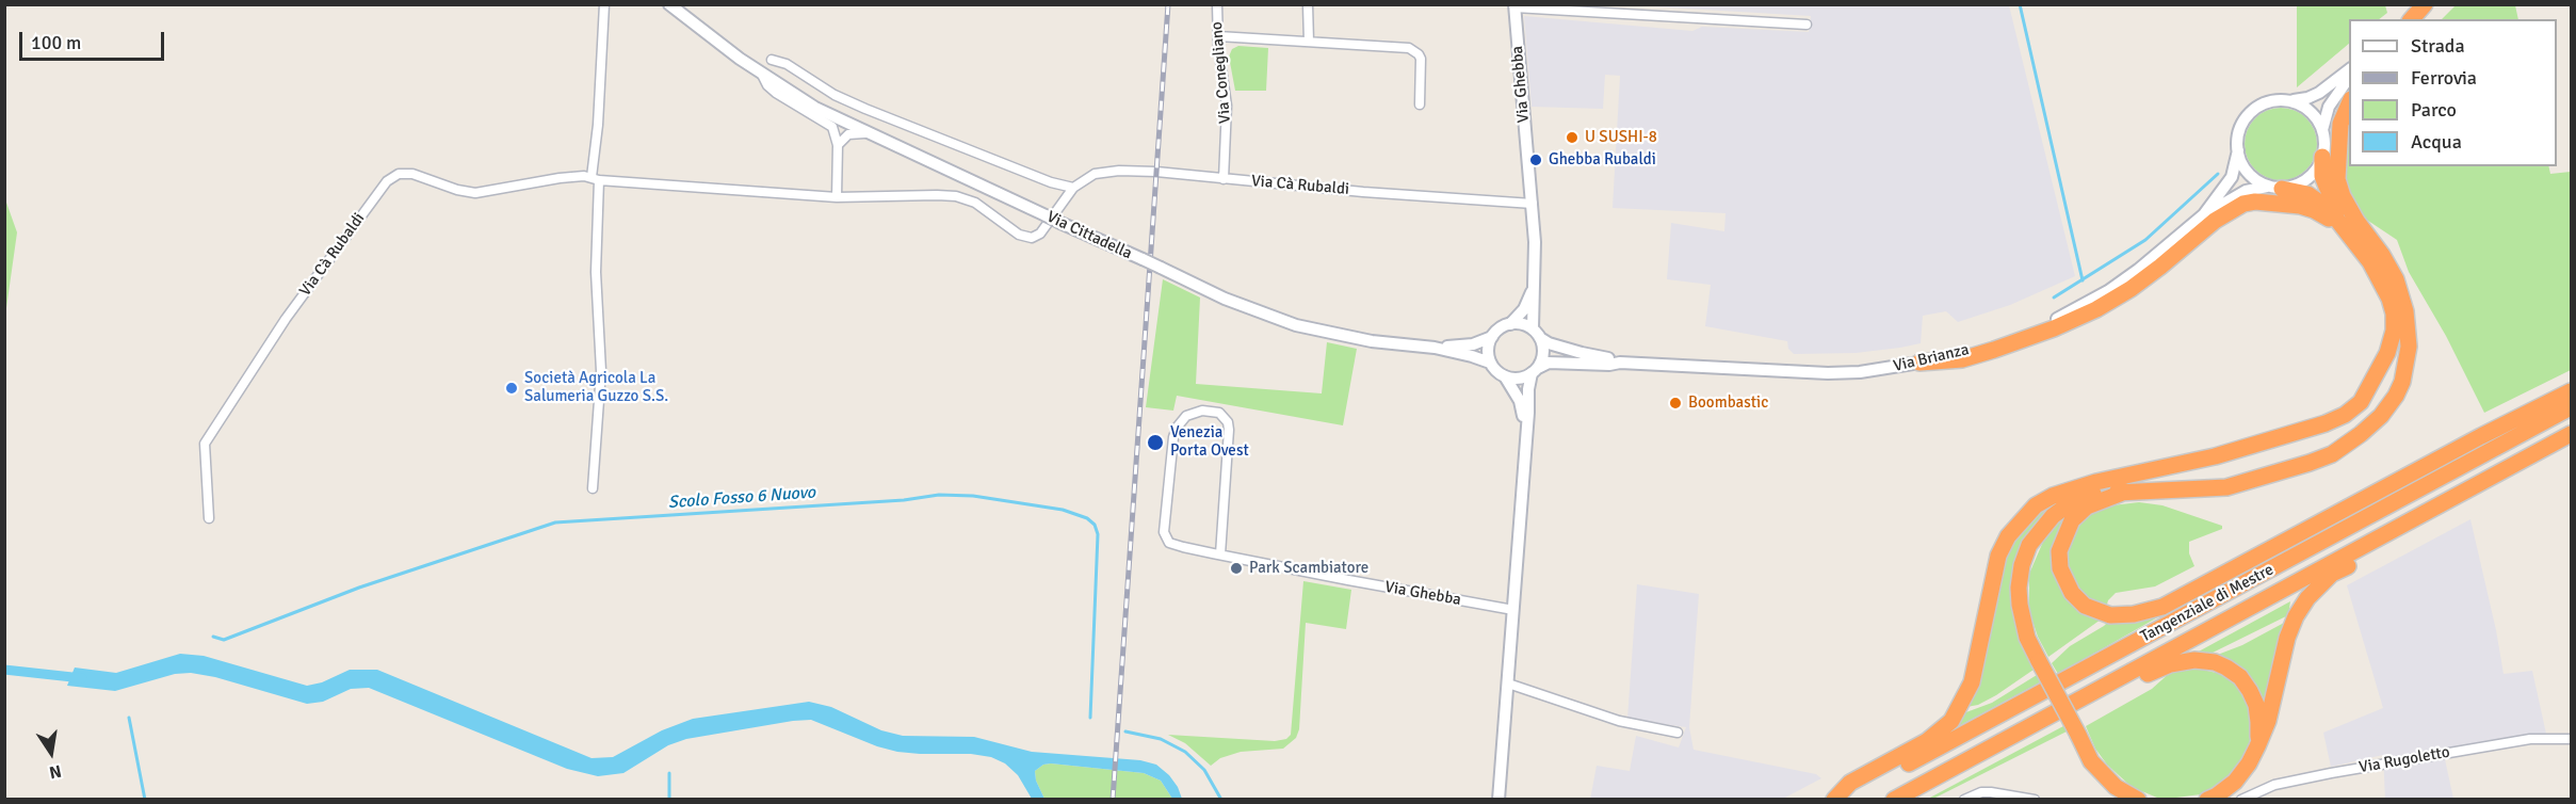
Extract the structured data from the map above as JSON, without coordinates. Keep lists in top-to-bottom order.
{
  "streets": {
    "highway": ["Tangenziale di Mestre"],
    "main road": ["Via Ghebba", "Via Cittadella", "Via Brianza"],
    "street": ["Via Conegliano", "Via Cà Rubaldi", "Via Rugoletto"]
  },
  "crossings": [
    ["Via Conegliano", "Via Cà Rubaldi"],
    ["Via Ghebba", "Via Cà Rubaldi"],
    ["Via Ghebba", "Via Cittadella"],
    ["Via Ghebba", "Via Brianza"],
    ["Via Cittadella", "Via Brianza"]
  ],
  "water": ["Scolo Fosso 6 Nuovo"],
  "places": [
    "U SUSHI-8",
    "Ghebba Rubaldi",
    "Società Agricola La Salumeria Guzzo S.S.",
    "Boombastic",
    "Venezia Porta Ovest",
    "Park Scambiatore"
  ],
  "legend": [
    "Strada",
    "Ferrovia",
    "Parco",
    "Acqua"
  ],
  "scale_bar": "100 m",
  "north": "bottom"
}
